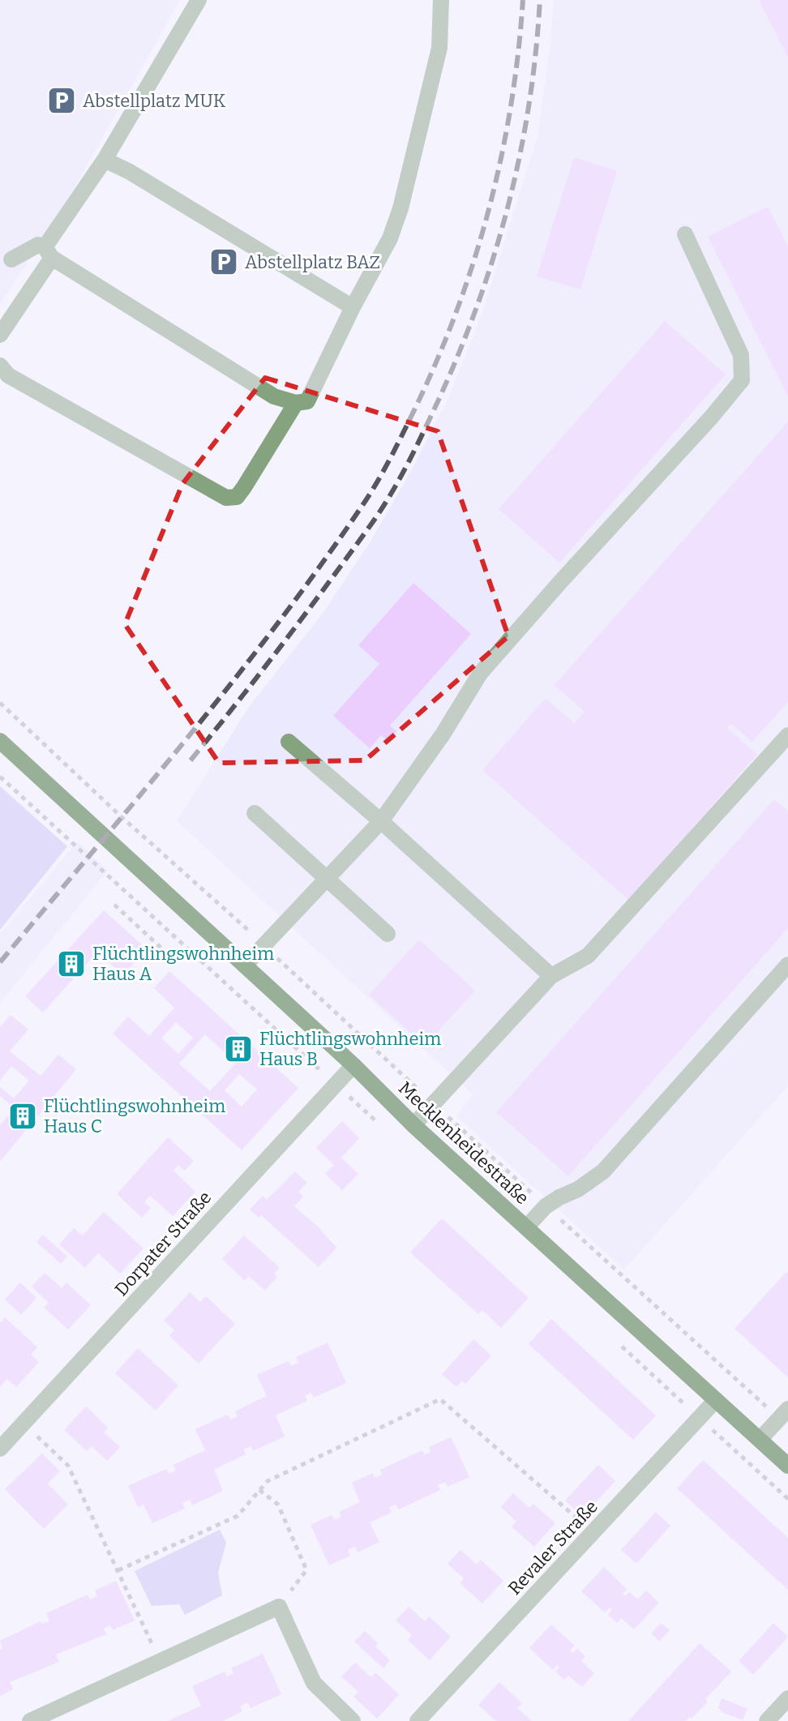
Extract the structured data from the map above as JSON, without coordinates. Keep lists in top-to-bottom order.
{
  "streets": {
    "main road": ["Mecklenheidestraße"],
    "street": ["Dorpater Straße", "Revaler Straße"]
  },
  "crossings": [
    ["Mecklenheidestraße", "Dorpater Straße"],
    ["Mecklenheidestraße", "Revaler Straße"]
  ],
  "places": {
    "parking": ["Abstellplatz MUK", "Abstellplatz BAZ"],
    "building": ["Flüchtlingswohnheim Haus A", "Flüchtlingswohnheim Haus B", "Flüchtlingswohnheim Haus C"]
  }
}
